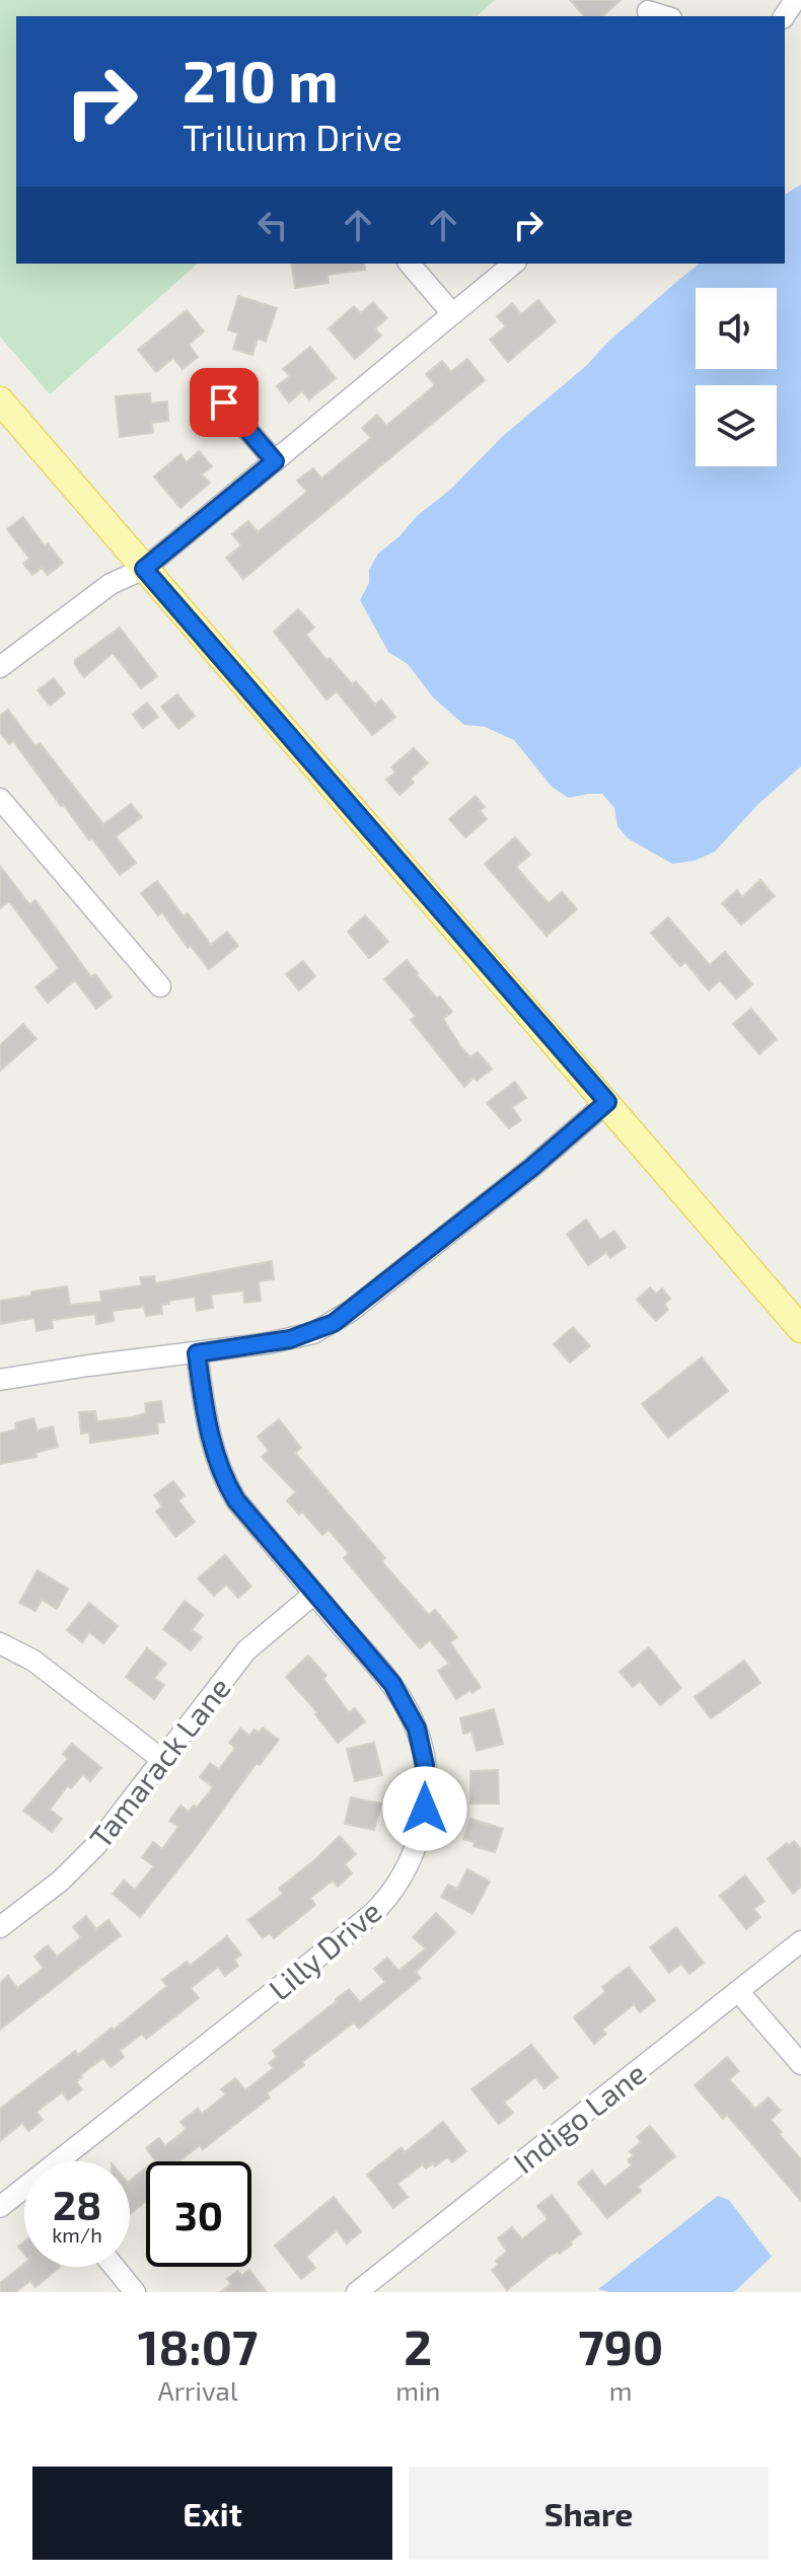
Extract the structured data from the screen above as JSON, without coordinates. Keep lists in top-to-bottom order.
{
  "streets": {
    "street": ["Tamarack Lane", "Lilly Drive", "Indigo Lane"]
  },
  "crossings": [
    ["Tamarack Lane", "Lilly Drive"]
  ],
  "page": {
    "turn": ["210 m", "Trillium Drive"],
    "speed": "28 km/h",
    "limit": "30",
    "eta": [
      "18:07",
      "Arrival",
      "2",
      "min",
      "790",
      "m"
    ],
    "buttons": ["Exit", "Share"]
  }
}
